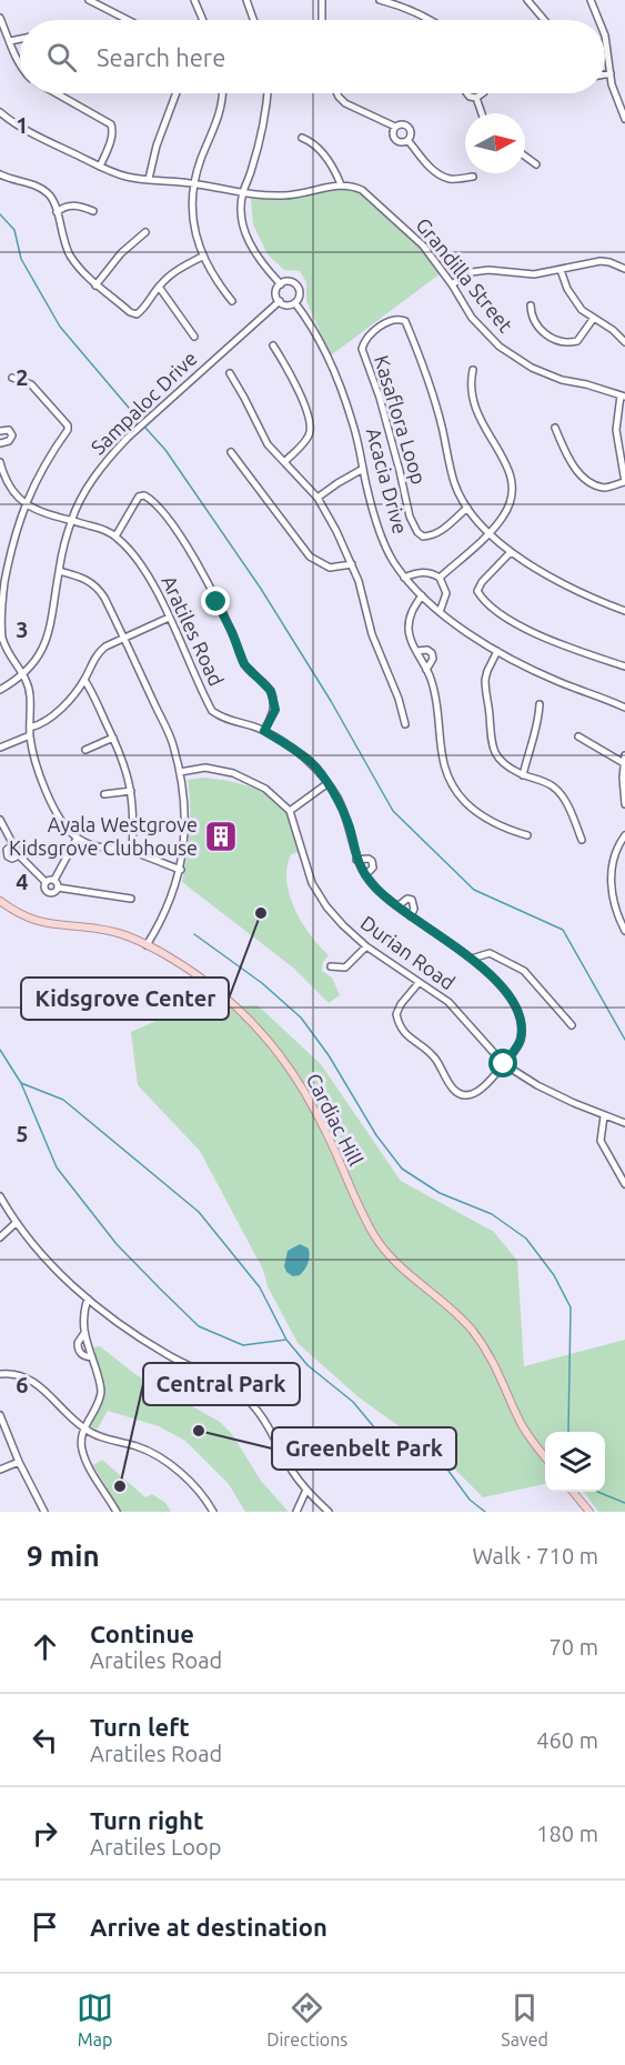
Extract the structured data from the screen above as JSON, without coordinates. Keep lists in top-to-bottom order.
{
  "streets": {
    "main road": ["Cardiac Hill"],
    "street": [
      "Grandilla Street",
      "Sampaloc Drive",
      "Kasaflora Loop",
      "Acacia Drive",
      "Aratiles Road",
      "Durian Road"
    ]
  },
  "crossings": [
    ["Sampaloc Drive", "Acacia Drive"],
    ["Sampaloc Drive", "Aratiles Road"],
    ["Aratiles Road", "Durian Road"]
  ],
  "places": {
    "building": ["Ayala Westgrove Kidsgrove Clubhouse"],
    "other": ["Kidsgrove Center", "Greenbelt Park", "Central Park"]
  },
  "north": "right",
  "page": {
    "search": "Search here",
    "heading": ["9 min", "Walk · 710 m"],
    "list": [
      ["Continue", "Aratiles Road", "70 m"],
      ["Turn left", "Aratiles Road", "460 m"],
      ["Turn right", "Aratiles Loop", "180 m"],
      "Arrive at destination"
    ],
    "nav": ["Map", "Directions", "Saved"]
  },
  "grid": {
    "rows": [
      "1",
      "2",
      "3",
      "4",
      "5",
      "6"
    ]
  }
}
